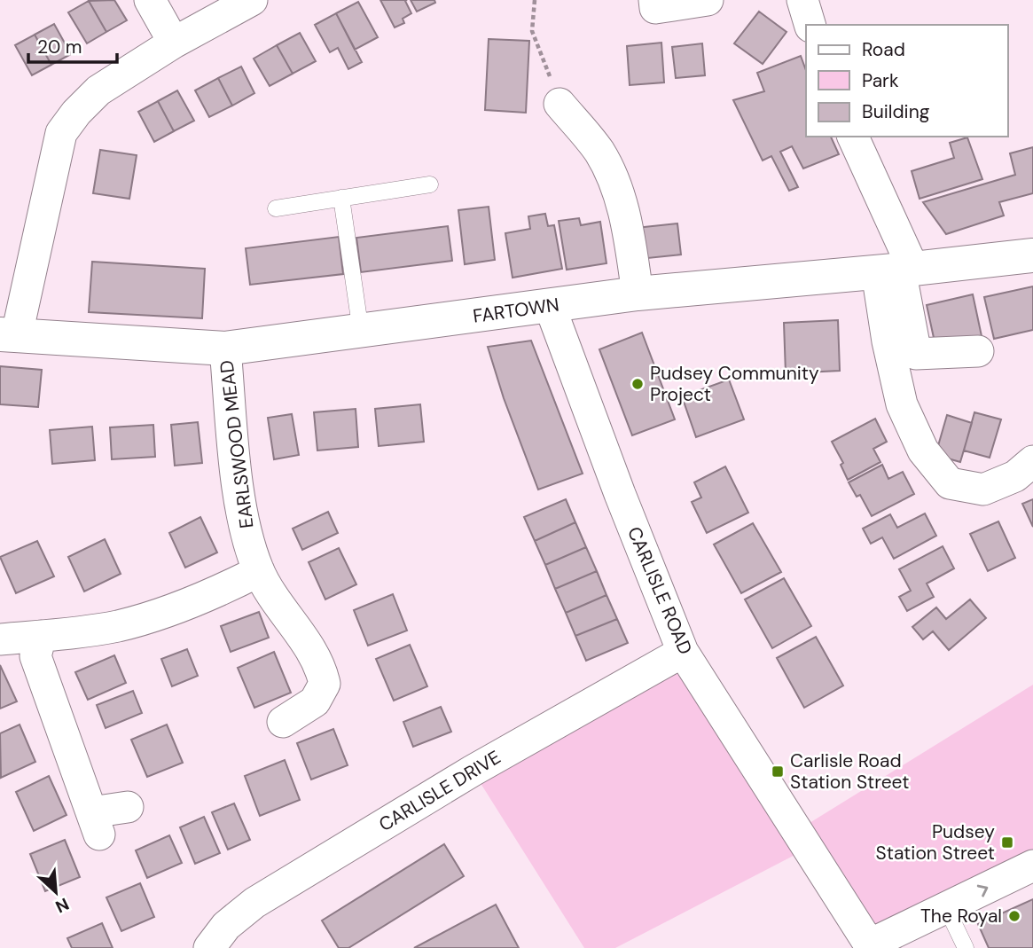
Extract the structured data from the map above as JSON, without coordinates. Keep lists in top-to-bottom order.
{
  "streets": {
    "street": [
      "FARTOWN",
      "EARLSWOOD MEAD",
      "CARLISLE ROAD",
      "CARLISLE DRIVE"
    ]
  },
  "crossings": [
    ["FARTOWN", "EARLSWOOD MEAD"],
    ["FARTOWN", "CARLISLE ROAD"],
    ["CARLISLE ROAD", "CARLISLE DRIVE"]
  ],
  "places": {
    "other": ["Pudsey Community Project", "The Royal"],
    "transit": ["Carlisle Road Station Street", "Pudsey Station Street"]
  },
  "legend": ["Road", "Park", "Building"],
  "scale_bar": "20 m",
  "north": "bottom right"
}
